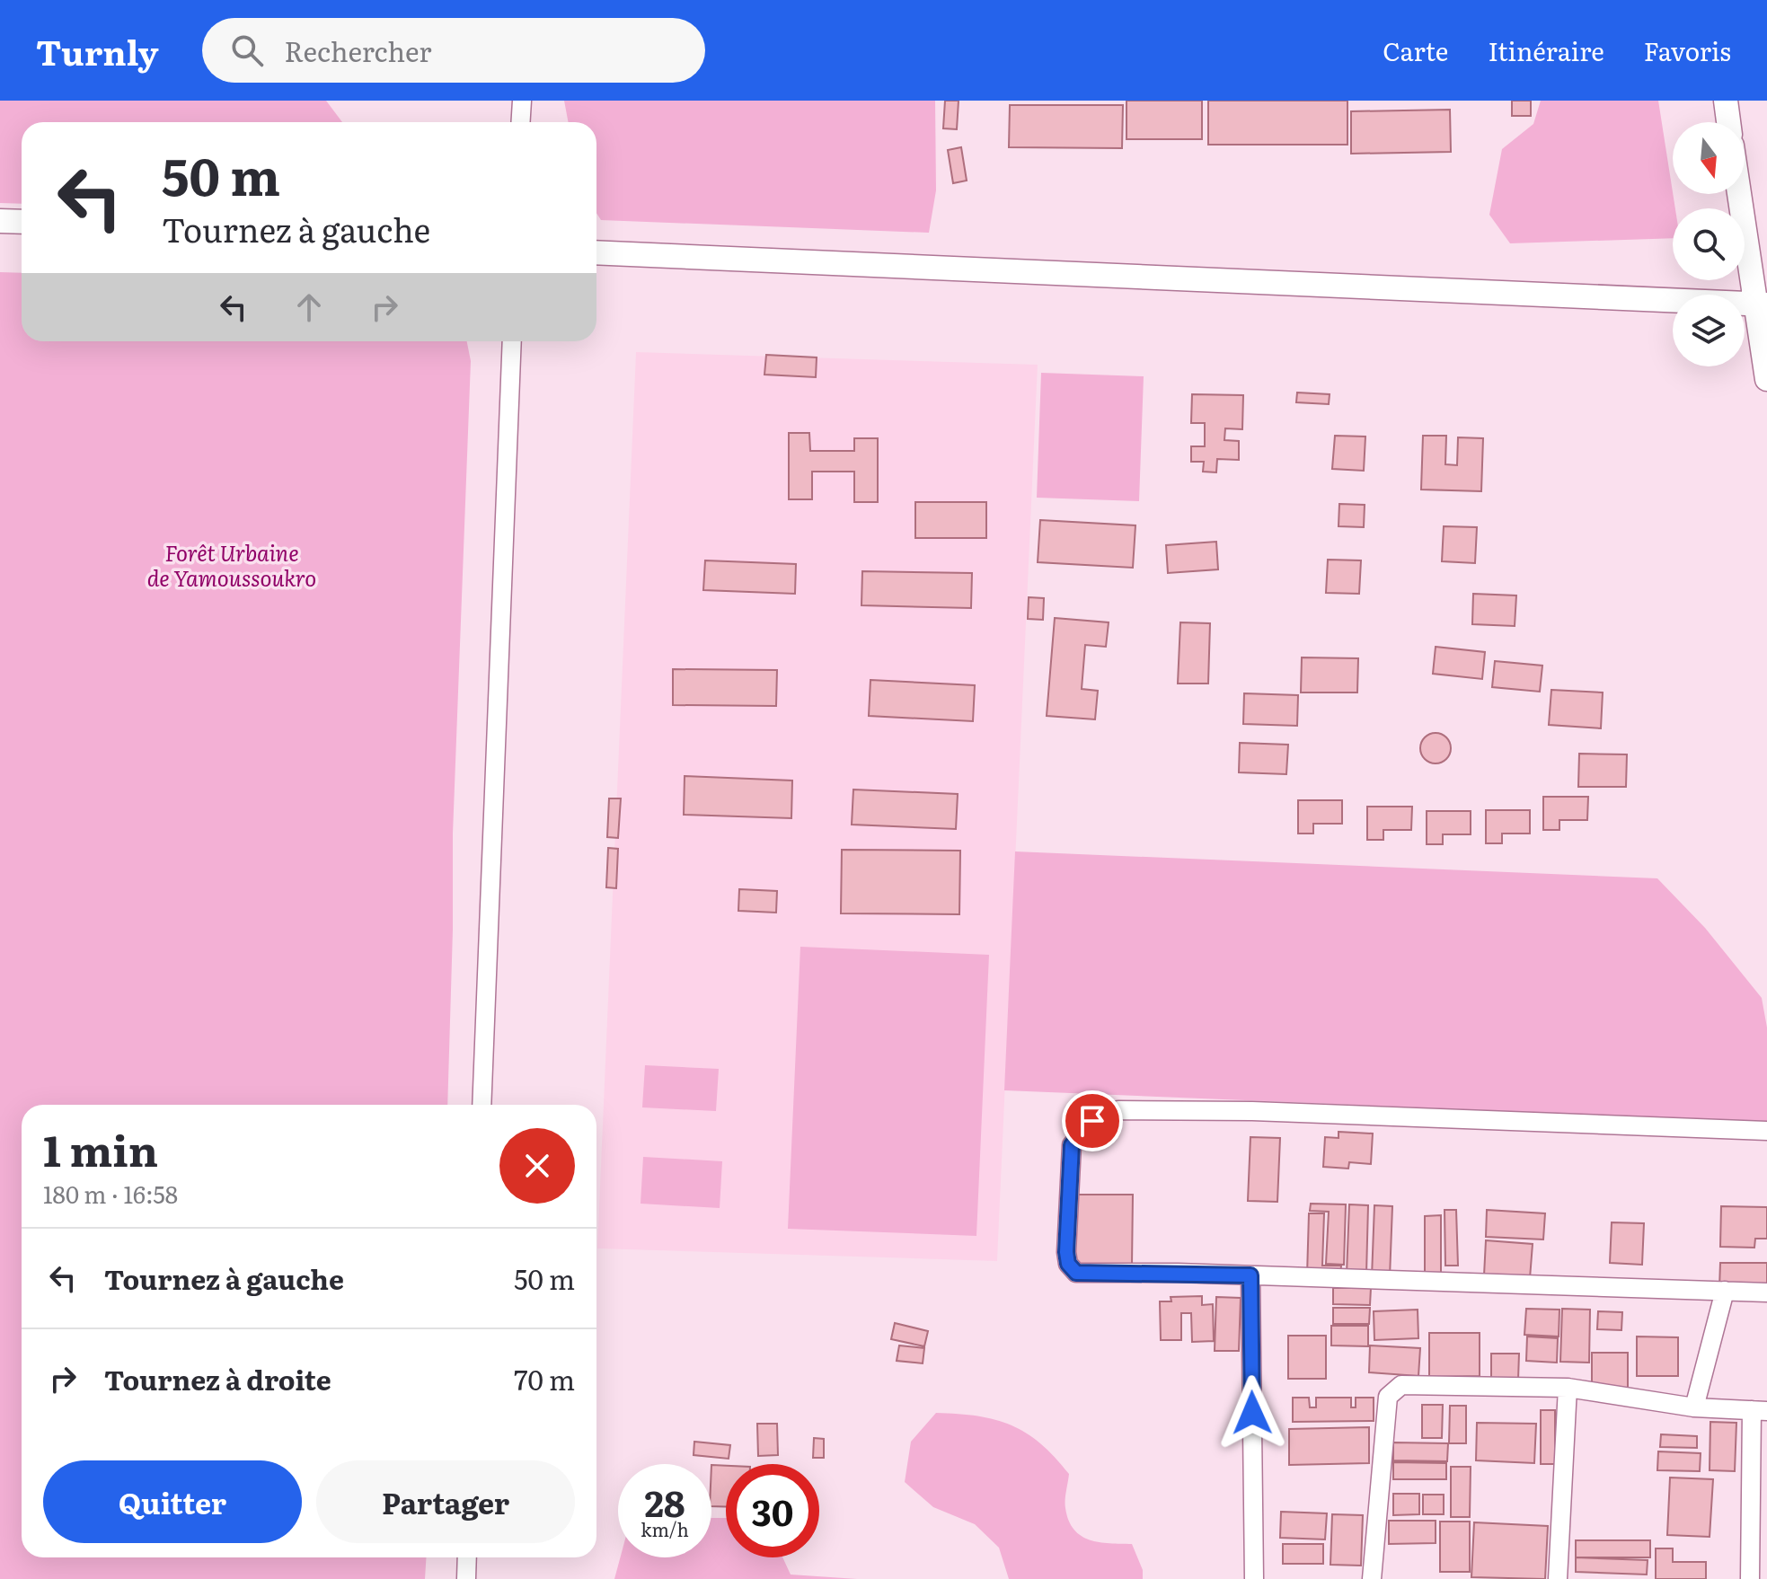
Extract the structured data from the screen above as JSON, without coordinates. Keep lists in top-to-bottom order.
{
  "parks": ["Forêt Urbaine de Yamoussoukro"],
  "north": "bottom",
  "page": {
    "header": "Turnly",
    "search": "Rechercher",
    "nav": ["Carte", "Itinéraire", "Favoris"],
    "turn": ["50 m", "Tournez à gauche"],
    "heading": ["1 min", "180 m · 16:58"],
    "list": [
      {
        "name": "Tournez à gauche",
        "value": "50 m"
      },
      {
        "name": "Tournez à droite",
        "value": "70 m"
      }
    ],
    "buttons": ["Quitter", "Partager"],
    "speed": "28 km/h",
    "limit": "30"
  }
}
